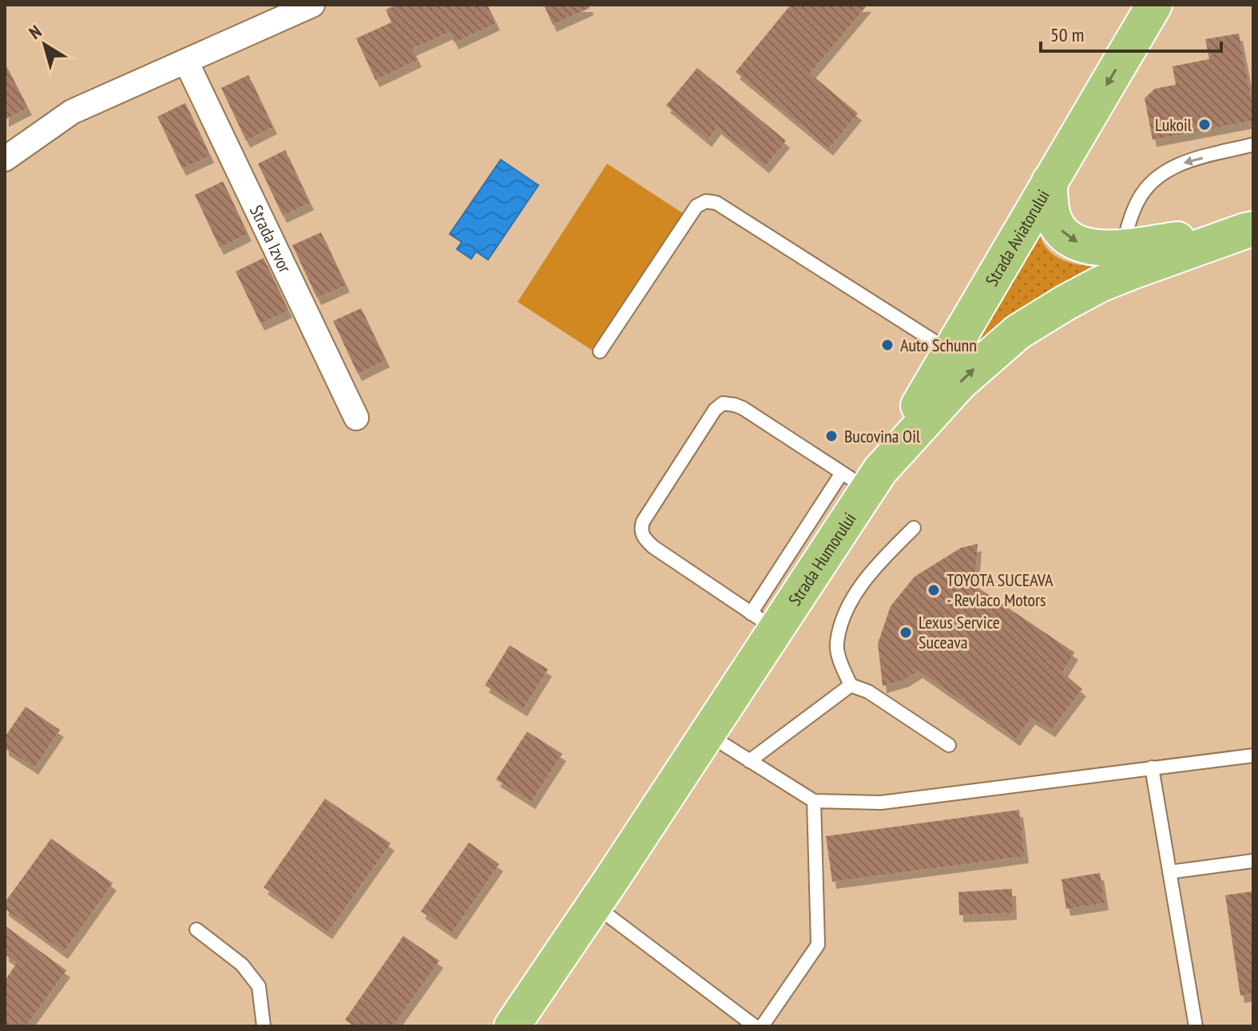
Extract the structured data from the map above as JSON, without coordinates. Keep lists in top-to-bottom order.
{
  "streets": {
    "main road": ["Strada Aviatorului", "Strada Humorului"],
    "street": ["Strada Izvor"]
  },
  "crossings": [
    ["Strada Aviatorului", "Strada Humorului"]
  ],
  "one_way": ["Strada Aviatorului", "Strada Humorului"],
  "places": [
    "Lukoil",
    "Auto Schunn",
    "Bucovina Oil",
    "TOYOTA SUCEAVA - Revlaco Motors",
    "Lexus Service Suceava"
  ],
  "scale_bar": "50 m",
  "north": "top left"
}
